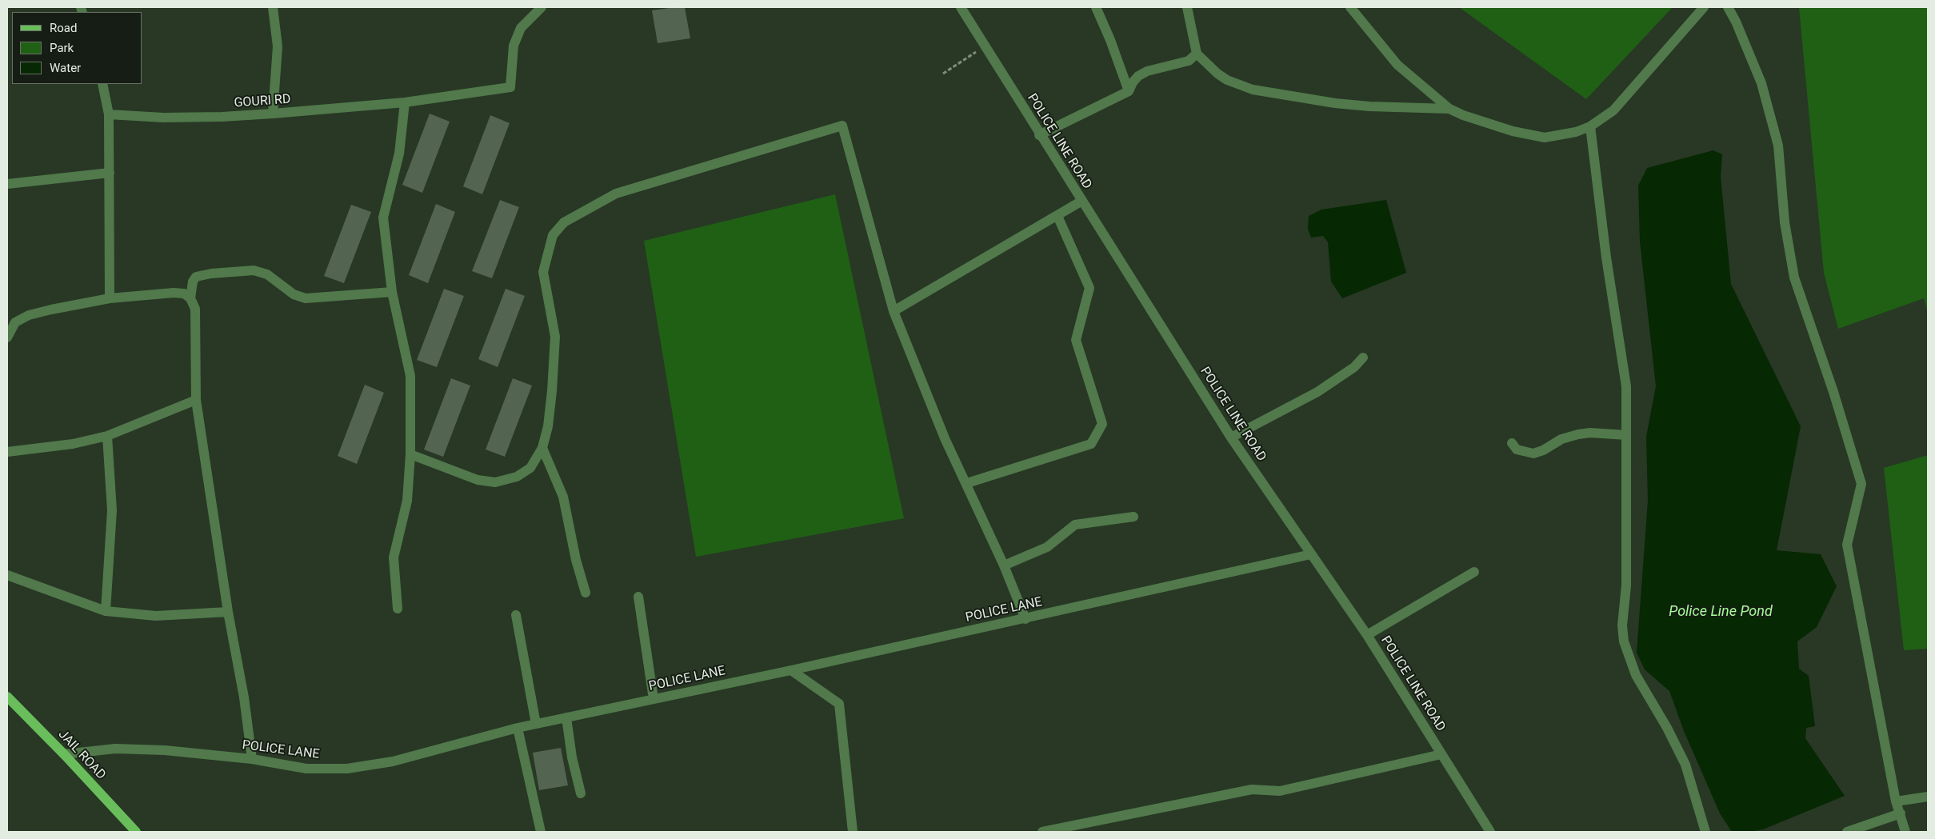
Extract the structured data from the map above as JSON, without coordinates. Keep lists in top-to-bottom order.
{
  "streets": {
    "main road": ["JAIL ROAD"],
    "street": ["GOURI RD", "POLICE LINE ROAD", "POLICE LANE"]
  },
  "crossings": [
    ["POLICE LINE ROAD", "POLICE LANE"],
    ["POLICE LANE", "JAIL ROAD"]
  ],
  "water": ["Police Line Pond"],
  "legend": ["Road", "Park", "Water"]
}
